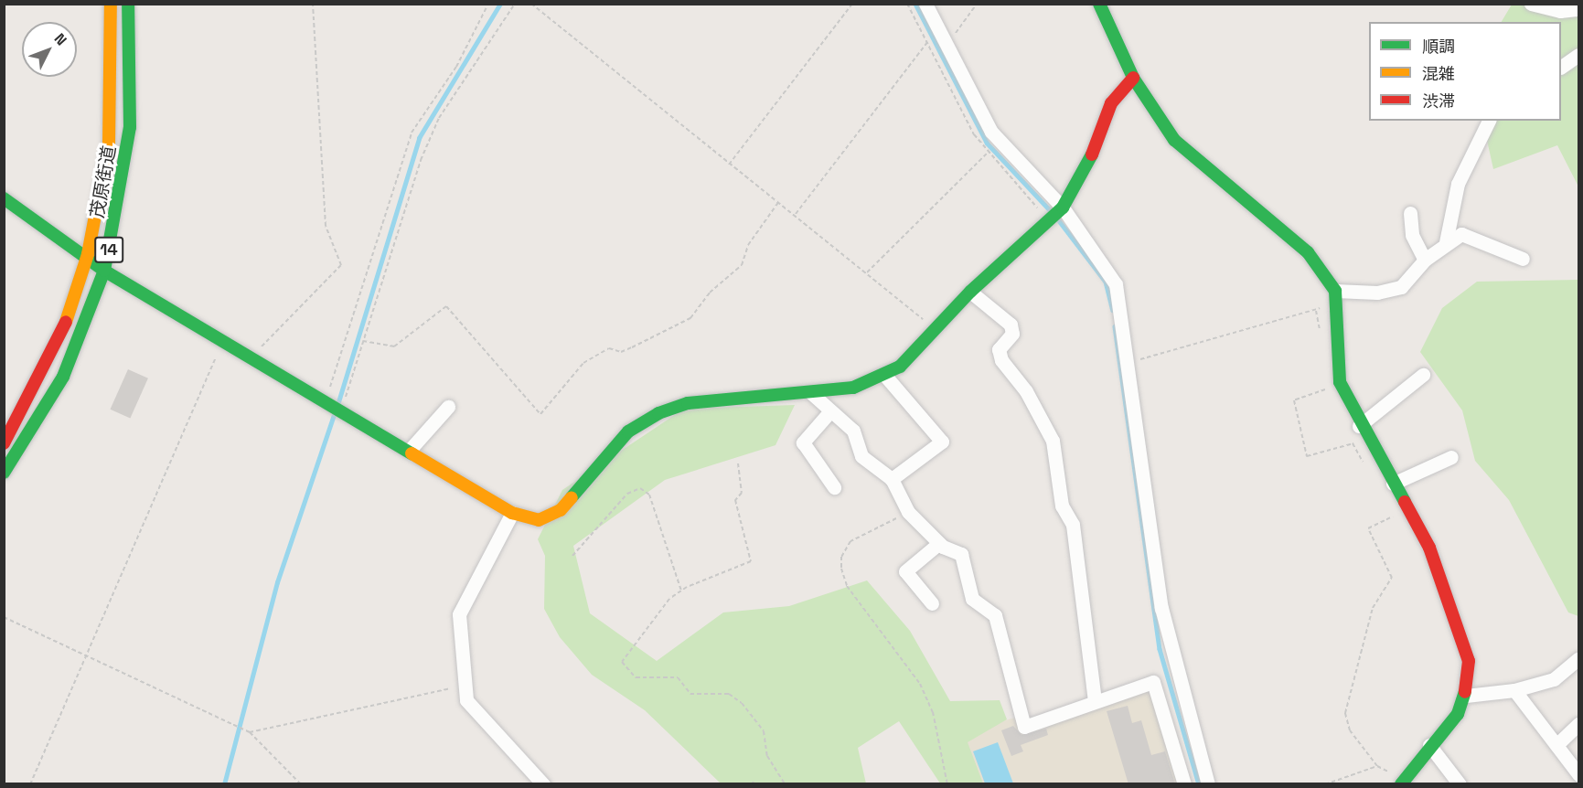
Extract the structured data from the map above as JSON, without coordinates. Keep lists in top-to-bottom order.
{
  "streets": {
    "street": ["茂原街道", "14"]
  },
  "legend": ["順調", "混雑", "渋滞"],
  "north": "top right"
}
